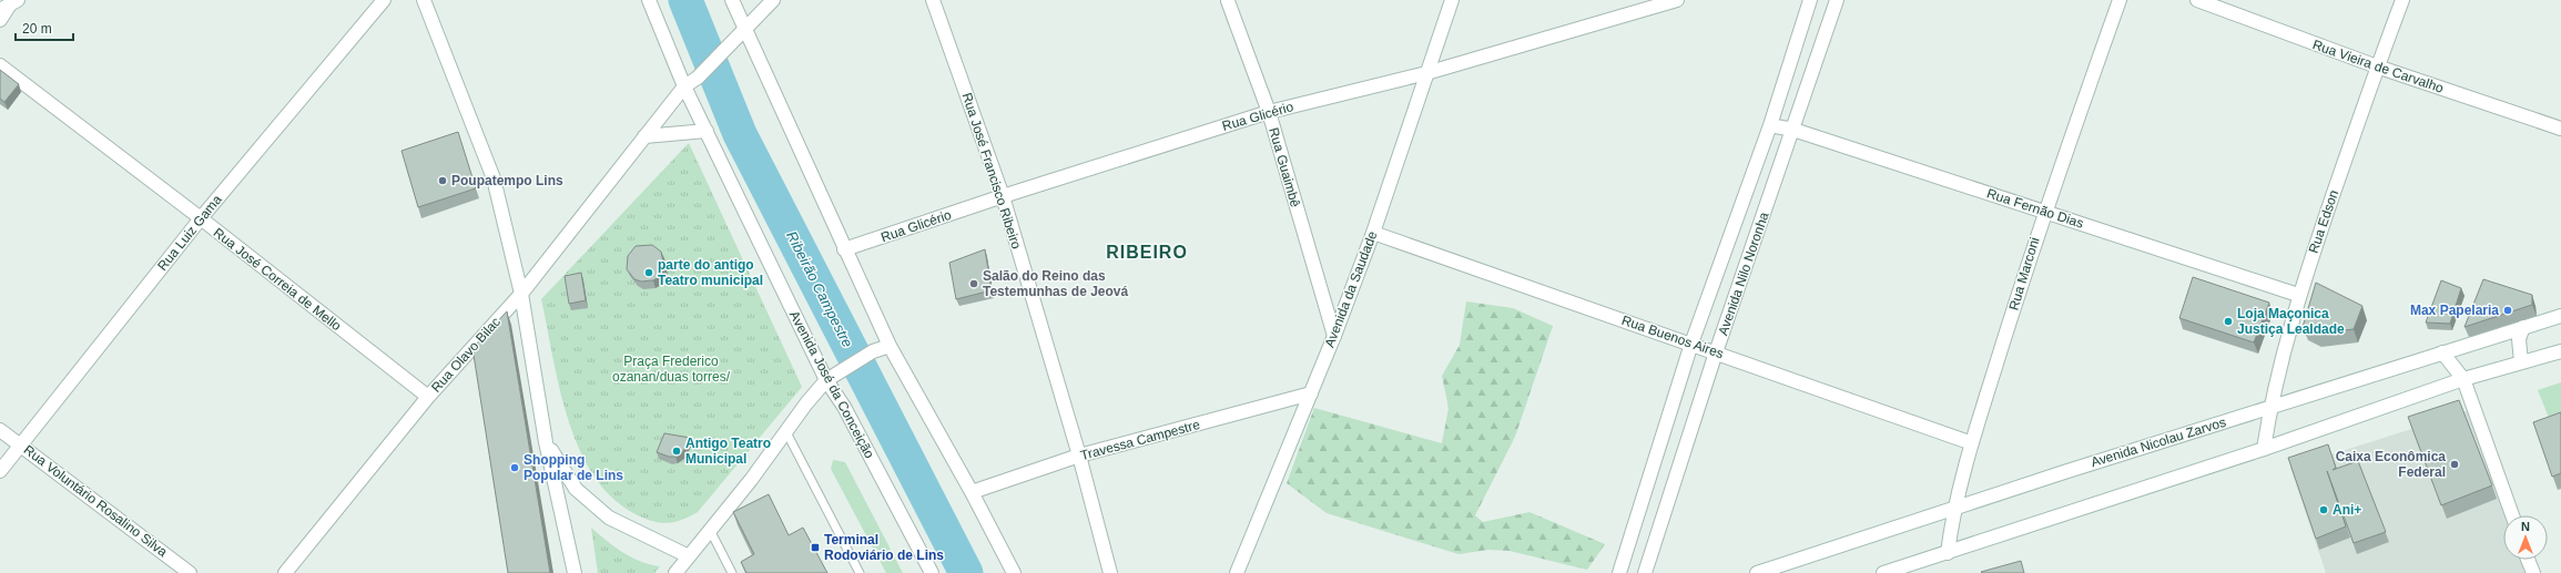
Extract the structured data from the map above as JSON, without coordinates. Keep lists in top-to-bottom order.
{
  "streets": {
    "street": [
      "Rua Vieira de Carvalho",
      "Rua Glicério",
      "Rua Guaimbê",
      "Rua José Francisco Ribeiro",
      "Rua Fernão Dias",
      "Rua Edson",
      "Rua Luiz Gama",
      "Avenida Nilo Noronha",
      "Rua Marconi",
      "Rua José Correia de Mello",
      "Avenida da Saudade",
      "Rua Buenos Aires",
      "Rua Olavo Bilac",
      "Avenida José da Conceição",
      "Travessa Campestre",
      "Avenida Nicolau Zarvos",
      "Rua Voluntário Rosalino Silva"
    ]
  },
  "crossings": [
    ["Rua Vieira de Carvalho", "Rua Edson"],
    ["Rua Glicério", "Rua Guaimbê"],
    ["Rua Glicério", "Rua José Francisco Ribeiro"],
    ["Rua Glicério", "Avenida da Saudade"],
    ["Rua Guaimbê", "Avenida da Saudade"],
    ["Rua José Francisco Ribeiro", "Travessa Campestre"],
    ["Rua Fernão Dias", "Rua Edson"],
    ["Rua Fernão Dias", "Avenida Nilo Noronha"],
    ["Rua Fernão Dias", "Rua Marconi"],
    ["Rua Edson", "Avenida Nicolau Zarvos"],
    ["Rua Luiz Gama", "Rua José Correia de Mello"],
    ["Rua Luiz Gama", "Rua Voluntário Rosalino Silva"],
    ["Avenida Nilo Noronha", "Rua Buenos Aires"],
    ["Rua Marconi", "Rua Buenos Aires"],
    ["Rua Marconi", "Avenida Nicolau Zarvos"],
    ["Rua José Correia de Mello", "Rua Olavo Bilac"],
    ["Avenida da Saudade", "Rua Buenos Aires"],
    ["Avenida da Saudade", "Travessa Campestre"],
    ["Rua Olavo Bilac", "Avenida José da Conceição"]
  ],
  "districts": ["RIBEIRO"],
  "water": ["Ribeirão Campestre"],
  "parks": ["Praça Frederico ozanan/duas torres/"],
  "places": {
    "other": [
      "Poupatempo Lins",
      "parte do antigo Teatro municipal",
      "Salão do Reino das Testemunhas de Jeová",
      "Max Papelaria",
      "Loja Maçonica Justiça Lealdade",
      "Antigo Teatro Municipal",
      "Caixa Econômica Federal",
      "Shopping Popular de Lins",
      "Ani+"
    ],
    "transit": ["Terminal Rodoviário de Lins"]
  },
  "scale_bar": "20 m",
  "north": "top"
}
